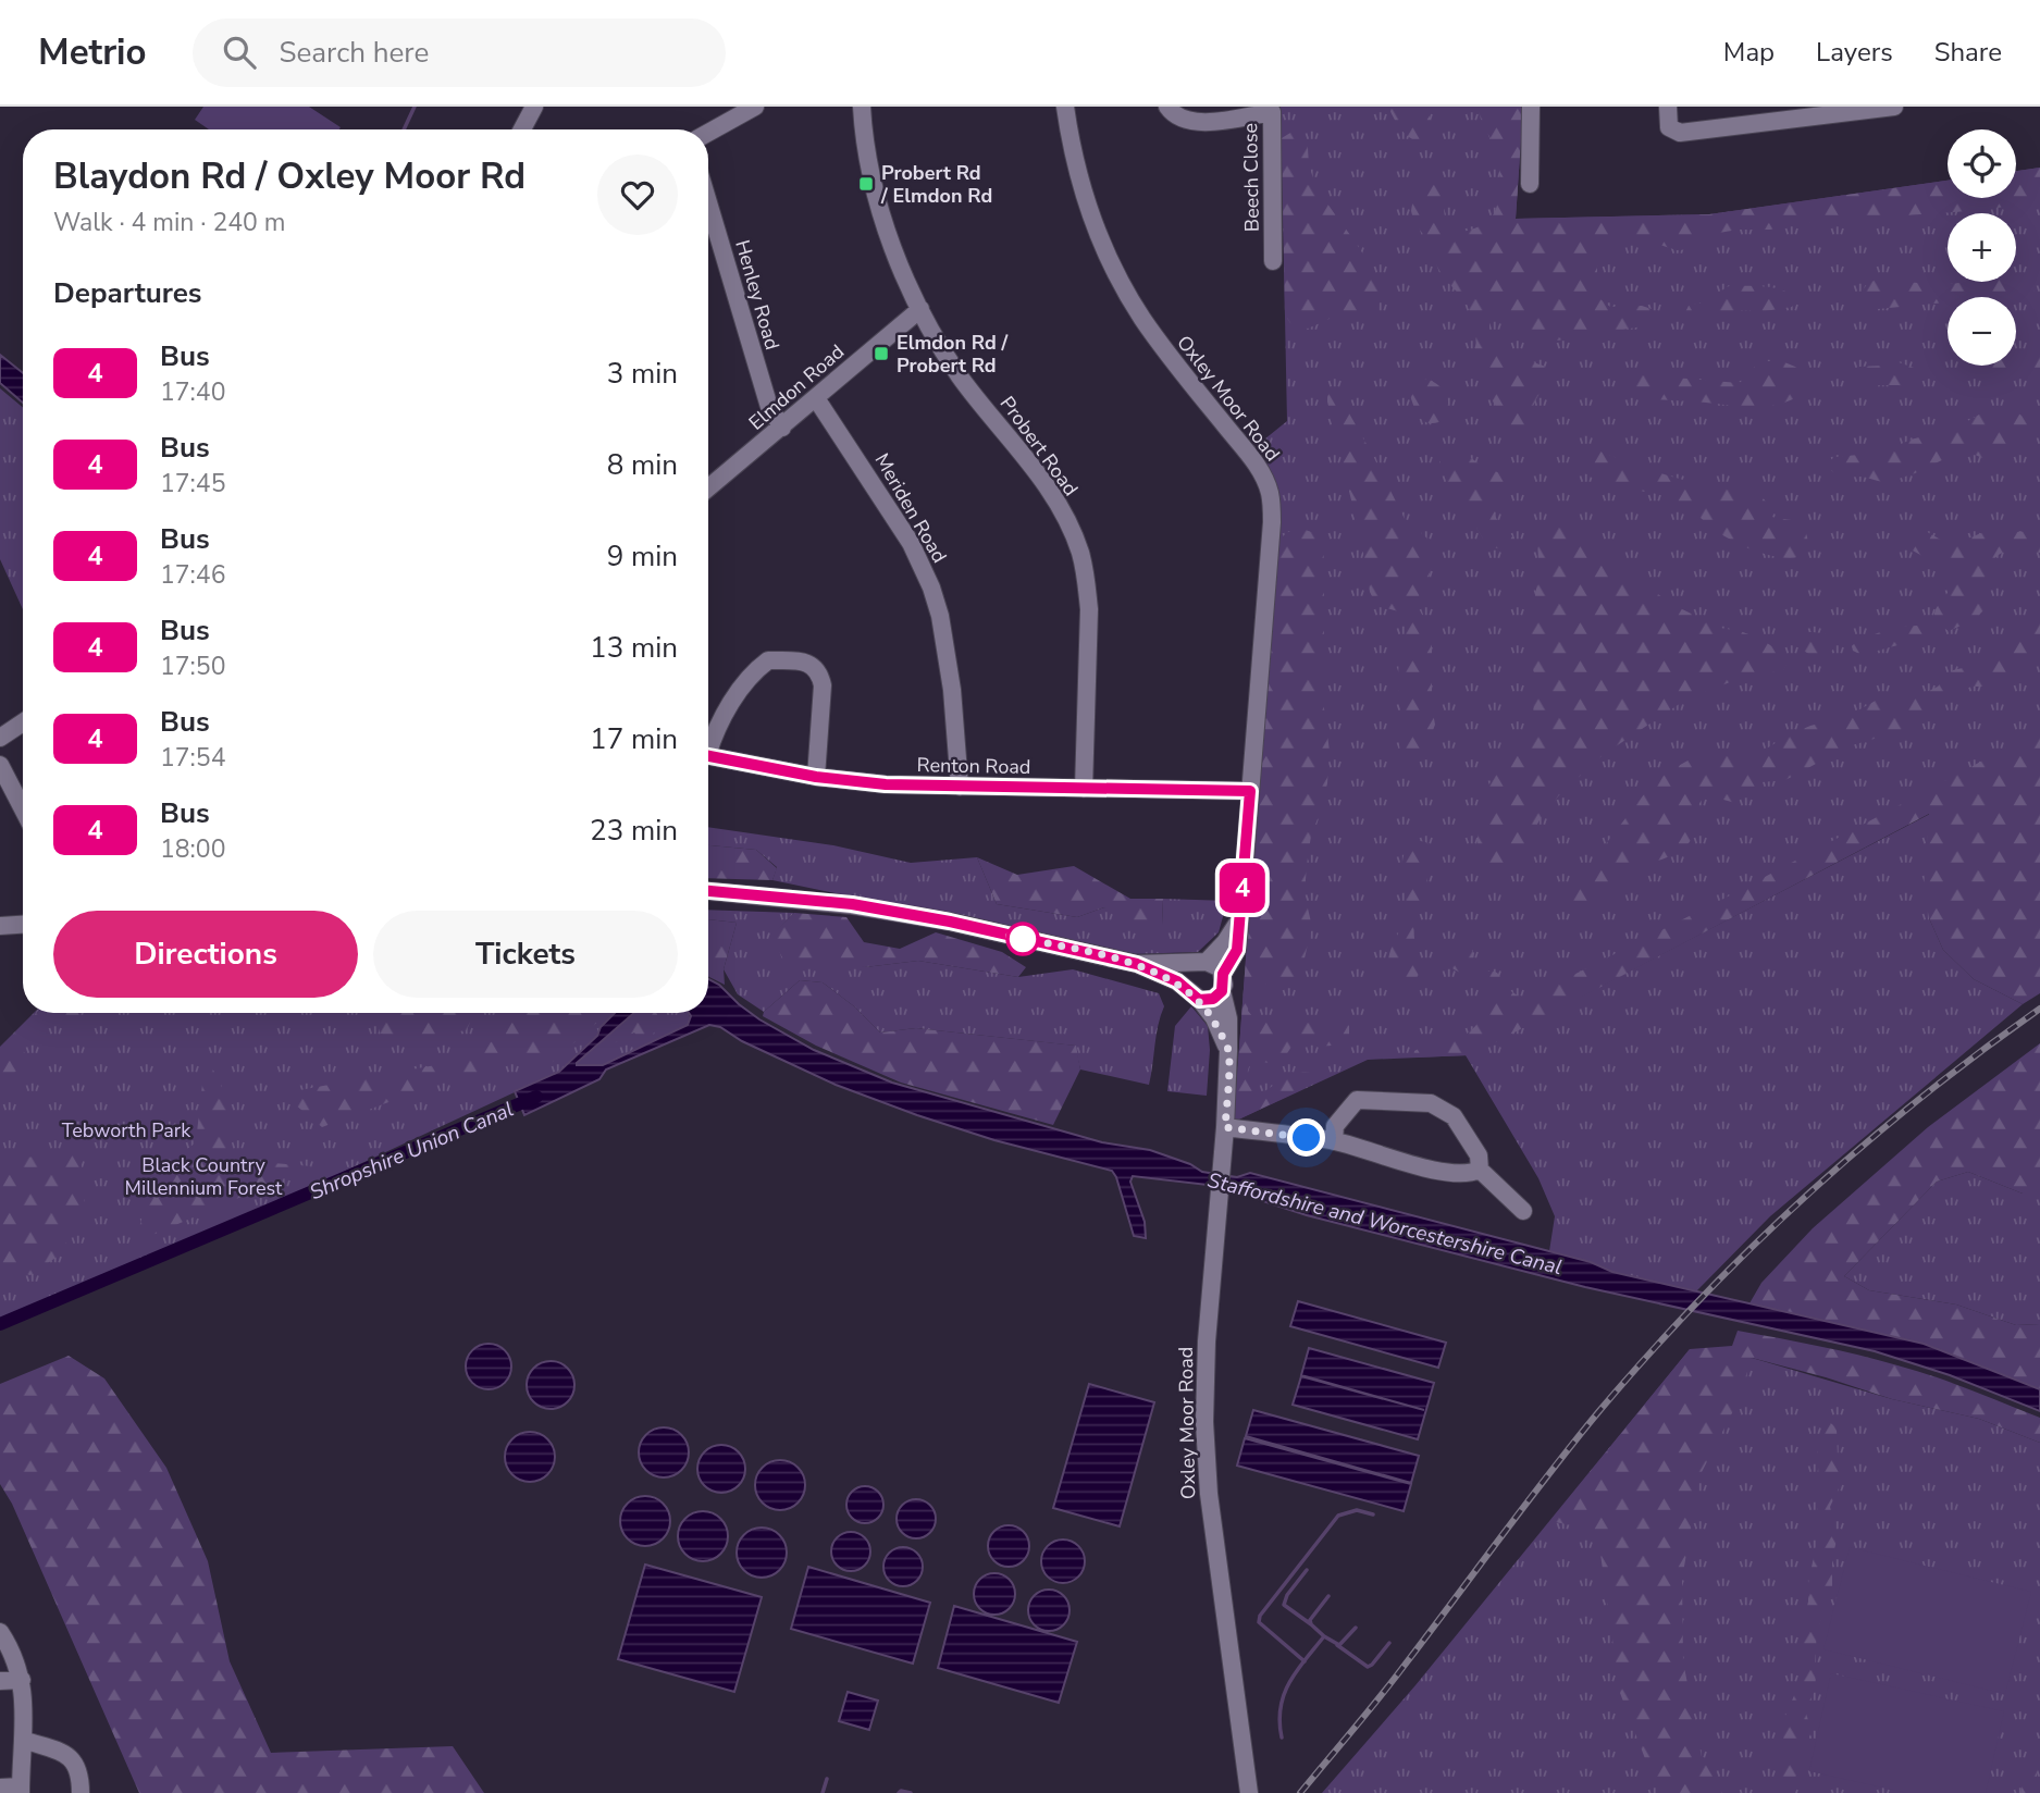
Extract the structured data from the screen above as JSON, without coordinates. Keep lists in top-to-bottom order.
{
  "streets": {
    "street": [
      "Beech Close",
      "Henley Road",
      "Elmdon Road",
      "Oxley Moor Road",
      "Probert Road",
      "Meriden Road",
      "Renton Road"
    ]
  },
  "crossings": [
    ["Henley Road", "Elmdon Road"],
    ["Elmdon Road", "Probert Road"],
    ["Elmdon Road", "Meriden Road"],
    ["Oxley Moor Road", "Renton Road"],
    ["Probert Road", "Renton Road"],
    ["Meriden Road", "Renton Road"]
  ],
  "water": ["Shropshire Union Canal", "Staffordshire and Worcestershire Canal"],
  "parks": ["Tebworth Park", "Black Country Millennium Forest"],
  "places": {
    "transit": ["Probert Rd / Elmdon Rd", "Elmdon Rd / Probert Rd"]
  },
  "lines": ["bus line 4"],
  "page": {
    "header": "Metrio",
    "search": "Search here",
    "nav": ["Map", "Layers", "Share"],
    "on_map": "4",
    "map_buttons": ["+", "−"],
    "heading": [
      ["Blaydon Rd / Oxley Moor Rd", "Walk · 4 min · 240 m"],
      "Departures"
    ],
    "list": [
      {
        "mark": "4",
        "name": "Bus",
        "note": "17:40",
        "value": "3 min"
      },
      {
        "mark": "4",
        "name": "Bus",
        "note": "17:45",
        "value": "8 min"
      },
      {
        "mark": "4",
        "name": "Bus",
        "note": "17:46",
        "value": "9 min"
      },
      {
        "mark": "4",
        "name": "Bus",
        "note": "17:50",
        "value": "13 min"
      },
      {
        "mark": "4",
        "name": "Bus",
        "note": "17:54",
        "value": "17 min"
      },
      {
        "mark": "4",
        "name": "Bus",
        "note": "18:00",
        "value": "23 min"
      }
    ],
    "buttons": ["Directions", "Tickets"]
  }
}
